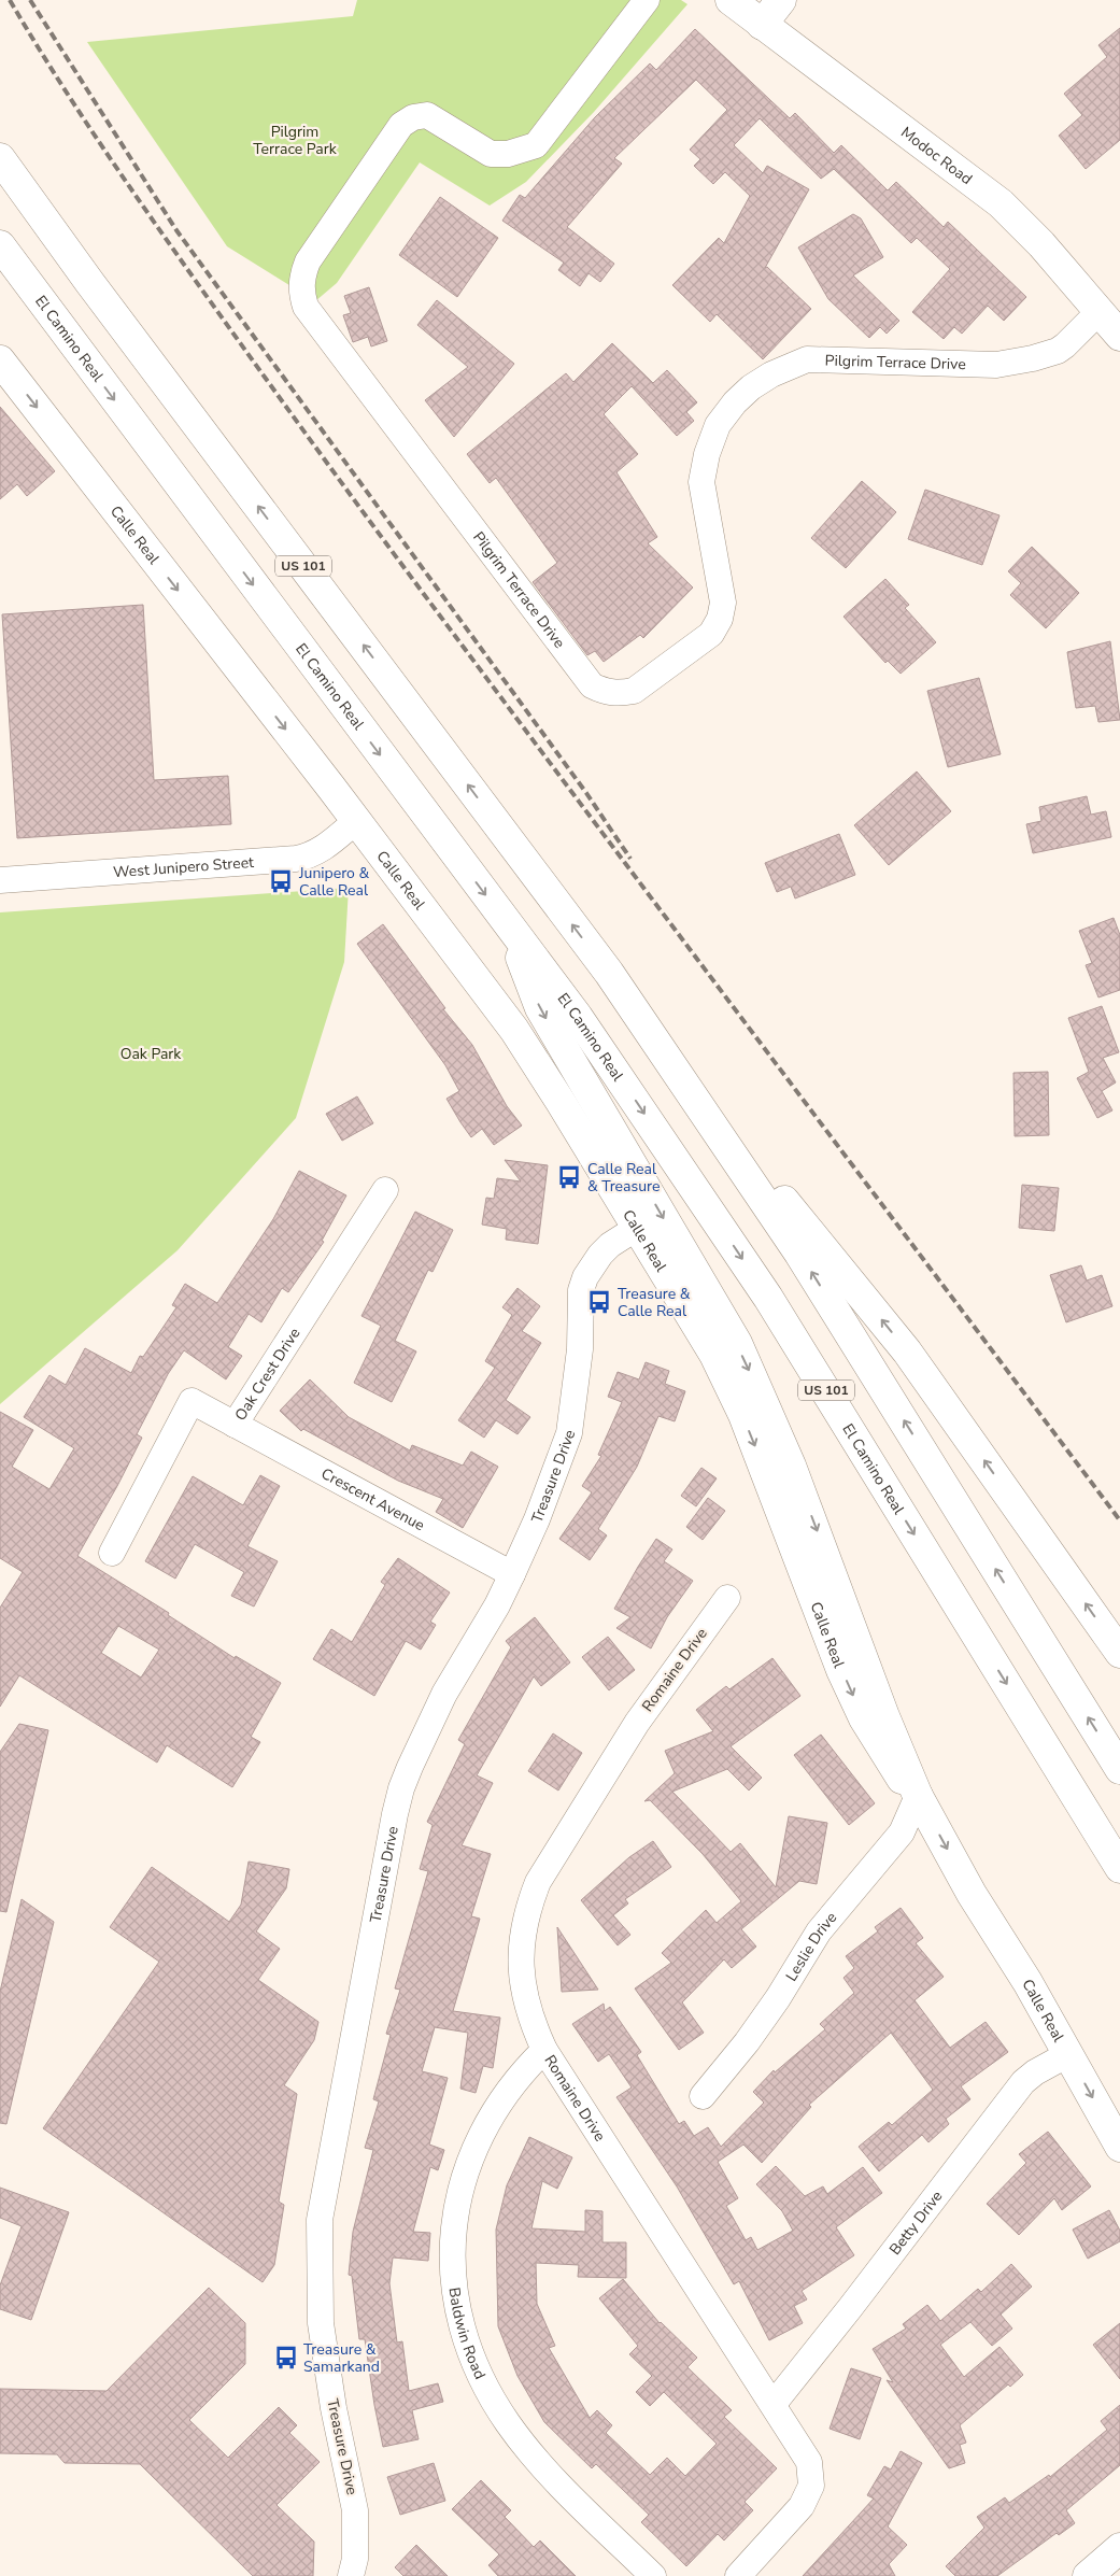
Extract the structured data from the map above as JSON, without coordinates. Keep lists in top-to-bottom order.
{
  "streets": {
    "main road": [
      "Modoc Road",
      "El Camino Real",
      "Calle Real",
      "US 101"
    ],
    "street": [
      "Pilgrim Terrace Drive",
      "West Junipero Street",
      "Oak Crest Drive",
      "Treasure Drive",
      "Crescent Avenue",
      "Romaine Drive",
      "Leslie Drive",
      "Betty Drive",
      "Baldwin Road"
    ]
  },
  "crossings": [
    ["Modoc Road", "Pilgrim Terrace Drive"],
    ["Calle Real", "West Junipero Street"],
    ["Calle Real", "Treasure Drive"],
    ["Calle Real", "Leslie Drive"],
    ["Calle Real", "Betty Drive"],
    ["Oak Crest Drive", "Crescent Avenue"],
    ["Treasure Drive", "Crescent Avenue"],
    ["Romaine Drive", "Betty Drive"],
    ["Romaine Drive", "Baldwin Road"]
  ],
  "parks": ["Pilgrim Terrace Park", "Oak Park"],
  "places": {
    "bus stop": [
      "Junipero & Calle Real",
      "Calle Real & Treasure",
      "Treasure & Calle Real",
      "Treasure & Samarkand"
    ]
  }
}
